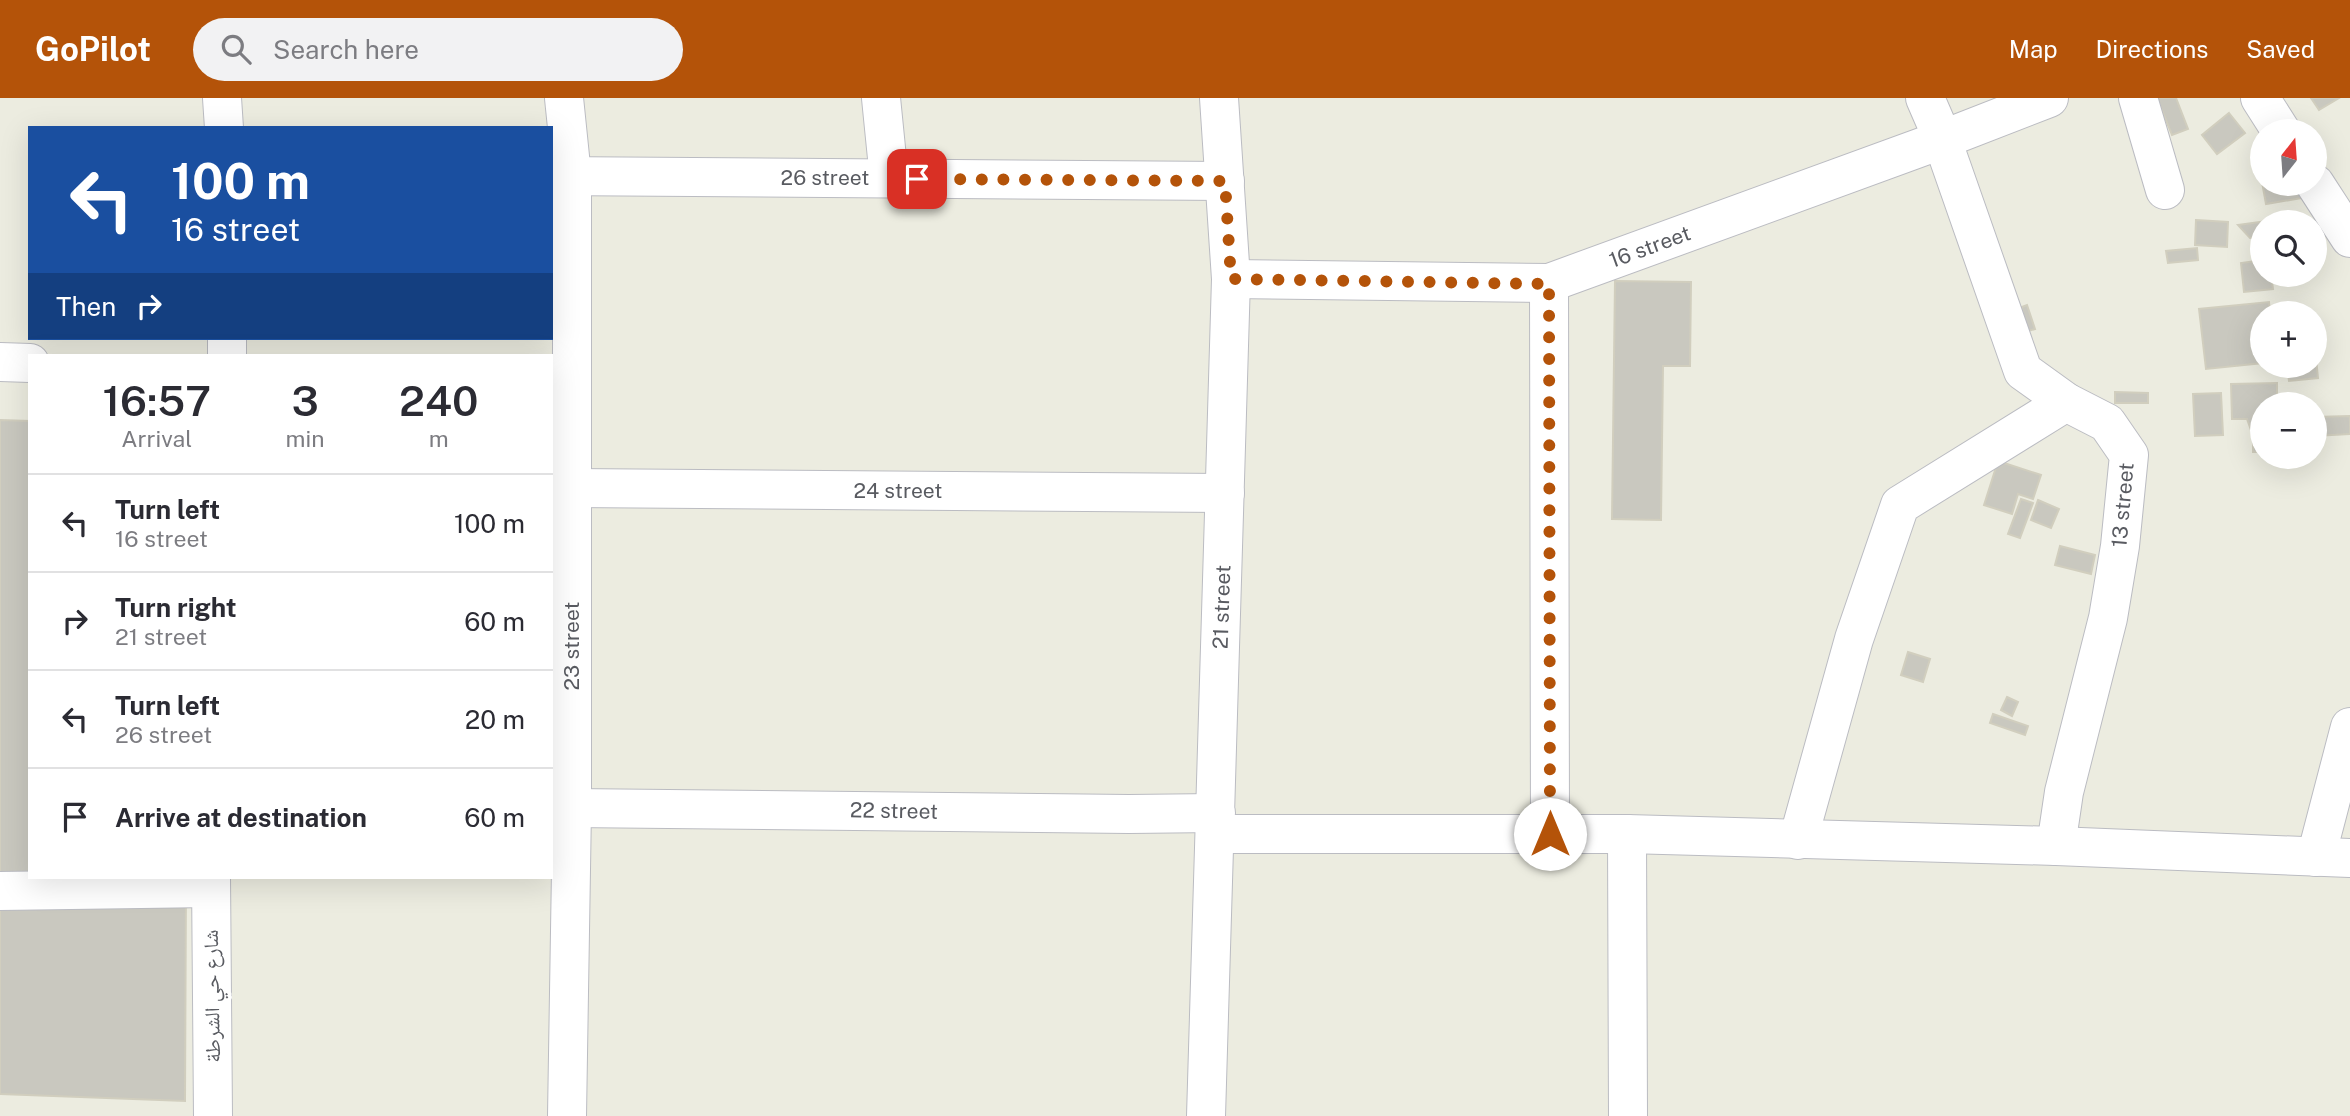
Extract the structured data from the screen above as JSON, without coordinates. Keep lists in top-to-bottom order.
{
  "streets": {
    "street": [
      "26 street",
      "16 street",
      "24 street",
      "13 street",
      "21 street",
      "23 street",
      "22 street",
      "شارع حي الشرطة"
    ]
  },
  "crossings": [
    ["26 street", "21 street"],
    ["26 street", "23 street"],
    ["16 street", "13 street"],
    ["16 street", "21 street"],
    ["24 street", "21 street"],
    ["24 street", "23 street"],
    ["13 street", "22 street"],
    ["21 street", "22 street"],
    ["23 street", "22 street"]
  ],
  "north": "top",
  "page": {
    "header": "GoPilot",
    "search": "Search here",
    "nav": ["Map", "Directions", "Saved"],
    "map_buttons": ["+", "−"],
    "turn": ["100 m", "16 street"],
    "then": "Then",
    "eta": [
      "16:57",
      "Arrival",
      "3",
      "min",
      "240",
      "m"
    ],
    "list": [
      {
        "name": "Turn left",
        "note": "16 street",
        "value": "100 m"
      },
      {
        "name": "Turn right",
        "note": "21 street",
        "value": "60 m"
      },
      {
        "name": "Turn left",
        "note": "26 street",
        "value": "20 m"
      },
      {
        "name": "Arrive at destination",
        "value": "60 m"
      }
    ]
  }
}
